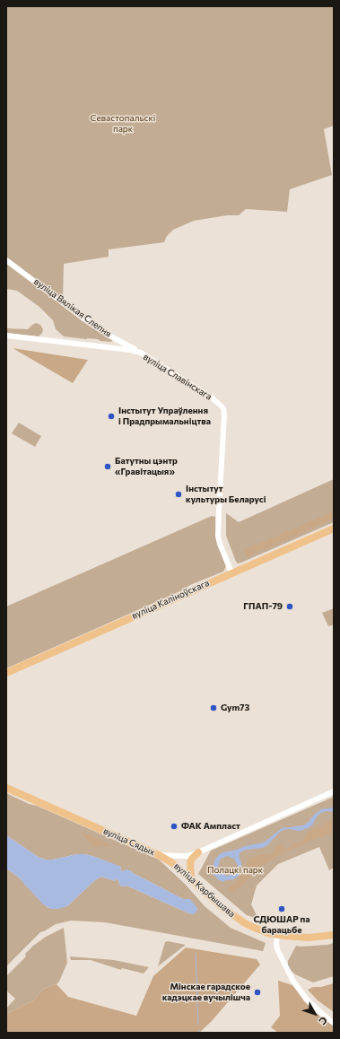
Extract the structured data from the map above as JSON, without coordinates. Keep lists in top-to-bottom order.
{
  "streets": {
    "main road": ["вуліца Каліноўскага", "вуліца Сядых", "вуліца Карбышава"],
    "street": ["вуліца Вялікая Слепня", "вуліца Славінскага"]
  },
  "crossings": [
    ["вуліца Вялікая Слепня", "вуліца Славінскага"],
    ["вуліца Славінскага", "вуліца Каліноўскага"],
    ["вуліца Сядых", "вуліца Карбышава"]
  ],
  "parks": ["Севастопальскі парк", "Полацкі парк"],
  "places": [
    "Інстытут Упраўлення і Прадпрымальніцтва",
    "Батутны цэнтр «Гравітацыя»",
    "Інстытут культуры Беларусі",
    "ГПАП-79",
    "Gym73",
    "ФАК Ампласт",
    "СДЮШАР па барацьбе",
    "Мінскае гарадское кадэцкае вучылішча"
  ],
  "north": "bottom right"
}
